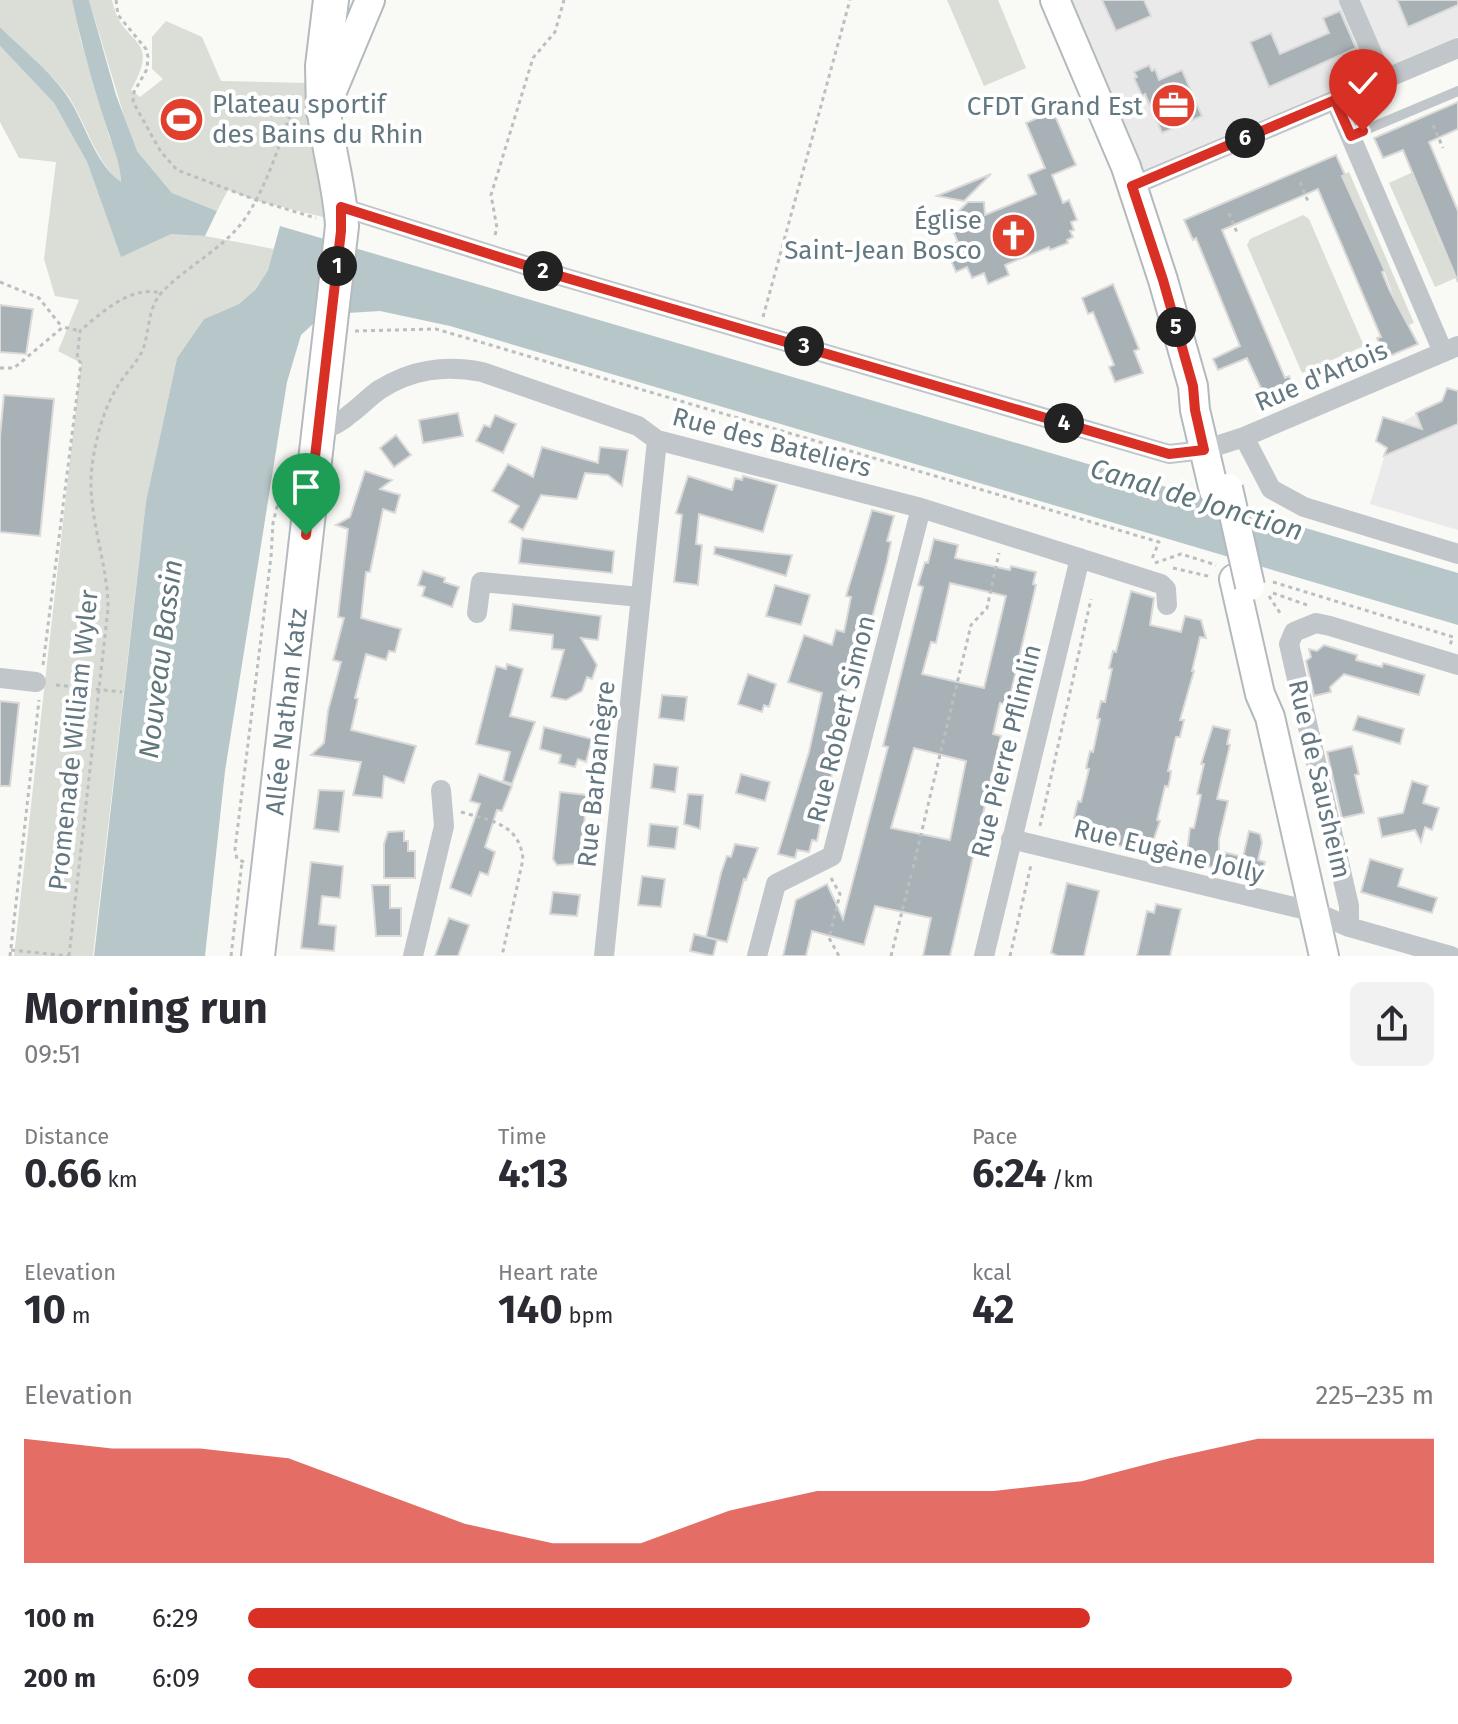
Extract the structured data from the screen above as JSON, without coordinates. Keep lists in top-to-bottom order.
{
  "streets": {
    "main road": ["Allée Nathan Katz", "Rue de Sausheim"],
    "street": [
      "Rue d'Artois",
      "Rue des Bateliers",
      "Rue Robert Simon",
      "Rue Pierre Pflimlin",
      "Rue Barbanègre",
      "Rue Eugène Jolly"
    ],
    "path": ["Promenade William Wyler"]
  },
  "crossings": [
    ["Rue d'Artois", "Allée Nathan Katz"],
    ["Rue d'Artois", "Rue de Sausheim"],
    ["Rue des Bateliers", "Allée Nathan Katz"],
    ["Rue des Bateliers", "Rue Robert Simon"],
    ["Rue des Bateliers", "Rue Pierre Pflimlin"],
    ["Rue des Bateliers", "Rue Barbanègre"],
    ["Allée Nathan Katz", "Promenade William Wyler"],
    ["Rue Pierre Pflimlin", "Rue Eugène Jolly"],
    ["Rue de Sausheim", "Rue Eugène Jolly"]
  ],
  "water": ["Canal de Jonction", "Nouveau Bassin"],
  "places": {
    "office": ["CFDT Grand Est"],
    "sports": ["Plateau sportif des Bains du Rhin"],
    "church": ["Église Saint-Jean Bosco"]
  },
  "page": {
    "pins": [
      "6",
      "1",
      "2",
      "5",
      "3",
      "4"
    ],
    "heading": ["Morning run", "09:51"],
    "stats": [
      ["Distance", "0.66 km"],
      ["Time", "4:13"],
      ["Pace", "6:24 /km"],
      ["Elevation", "10 m"],
      ["Heart rate", "140 bpm"],
      ["kcal", "42"]
    ],
    "chart": ["Elevation", "225–235 m"],
    "list": [
      {
        "name": "100 m",
        "note": "6:29"
      },
      {
        "name": "200 m",
        "note": "6:09"
      }
    ]
  }
}
